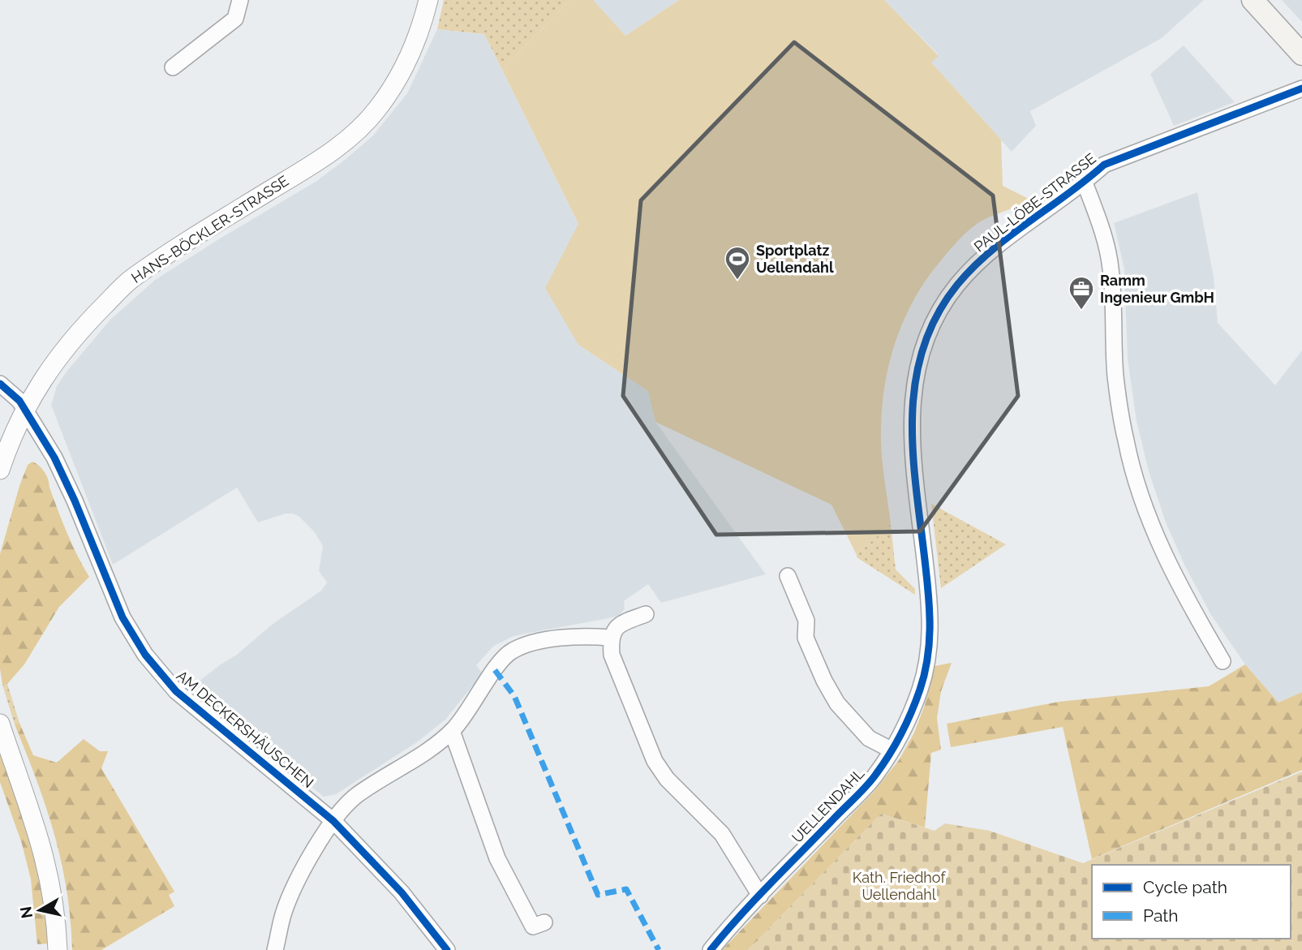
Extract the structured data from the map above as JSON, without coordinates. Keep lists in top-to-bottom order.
{
  "streets": {
    "street": [
      "PAUL-LÖBE-STRASSE",
      "HANS-BÖCKLER-STRASSE",
      "AM DECKERSHÄUSCHEN",
      "UELLENDAHL"
    ]
  },
  "crossings": [
    ["PAUL-LÖBE-STRASSE", "UELLENDAHL"],
    ["HANS-BÖCKLER-STRASSE", "AM DECKERSHÄUSCHEN"]
  ],
  "parks": ["Kath. Friedhof Uellendahl"],
  "places": {
    "sports": ["Sportplatz Uellendahl"],
    "office": ["Ramm Ingenieur GmbH"]
  },
  "legend": ["Cycle path", "Path"],
  "north": "left"
}
